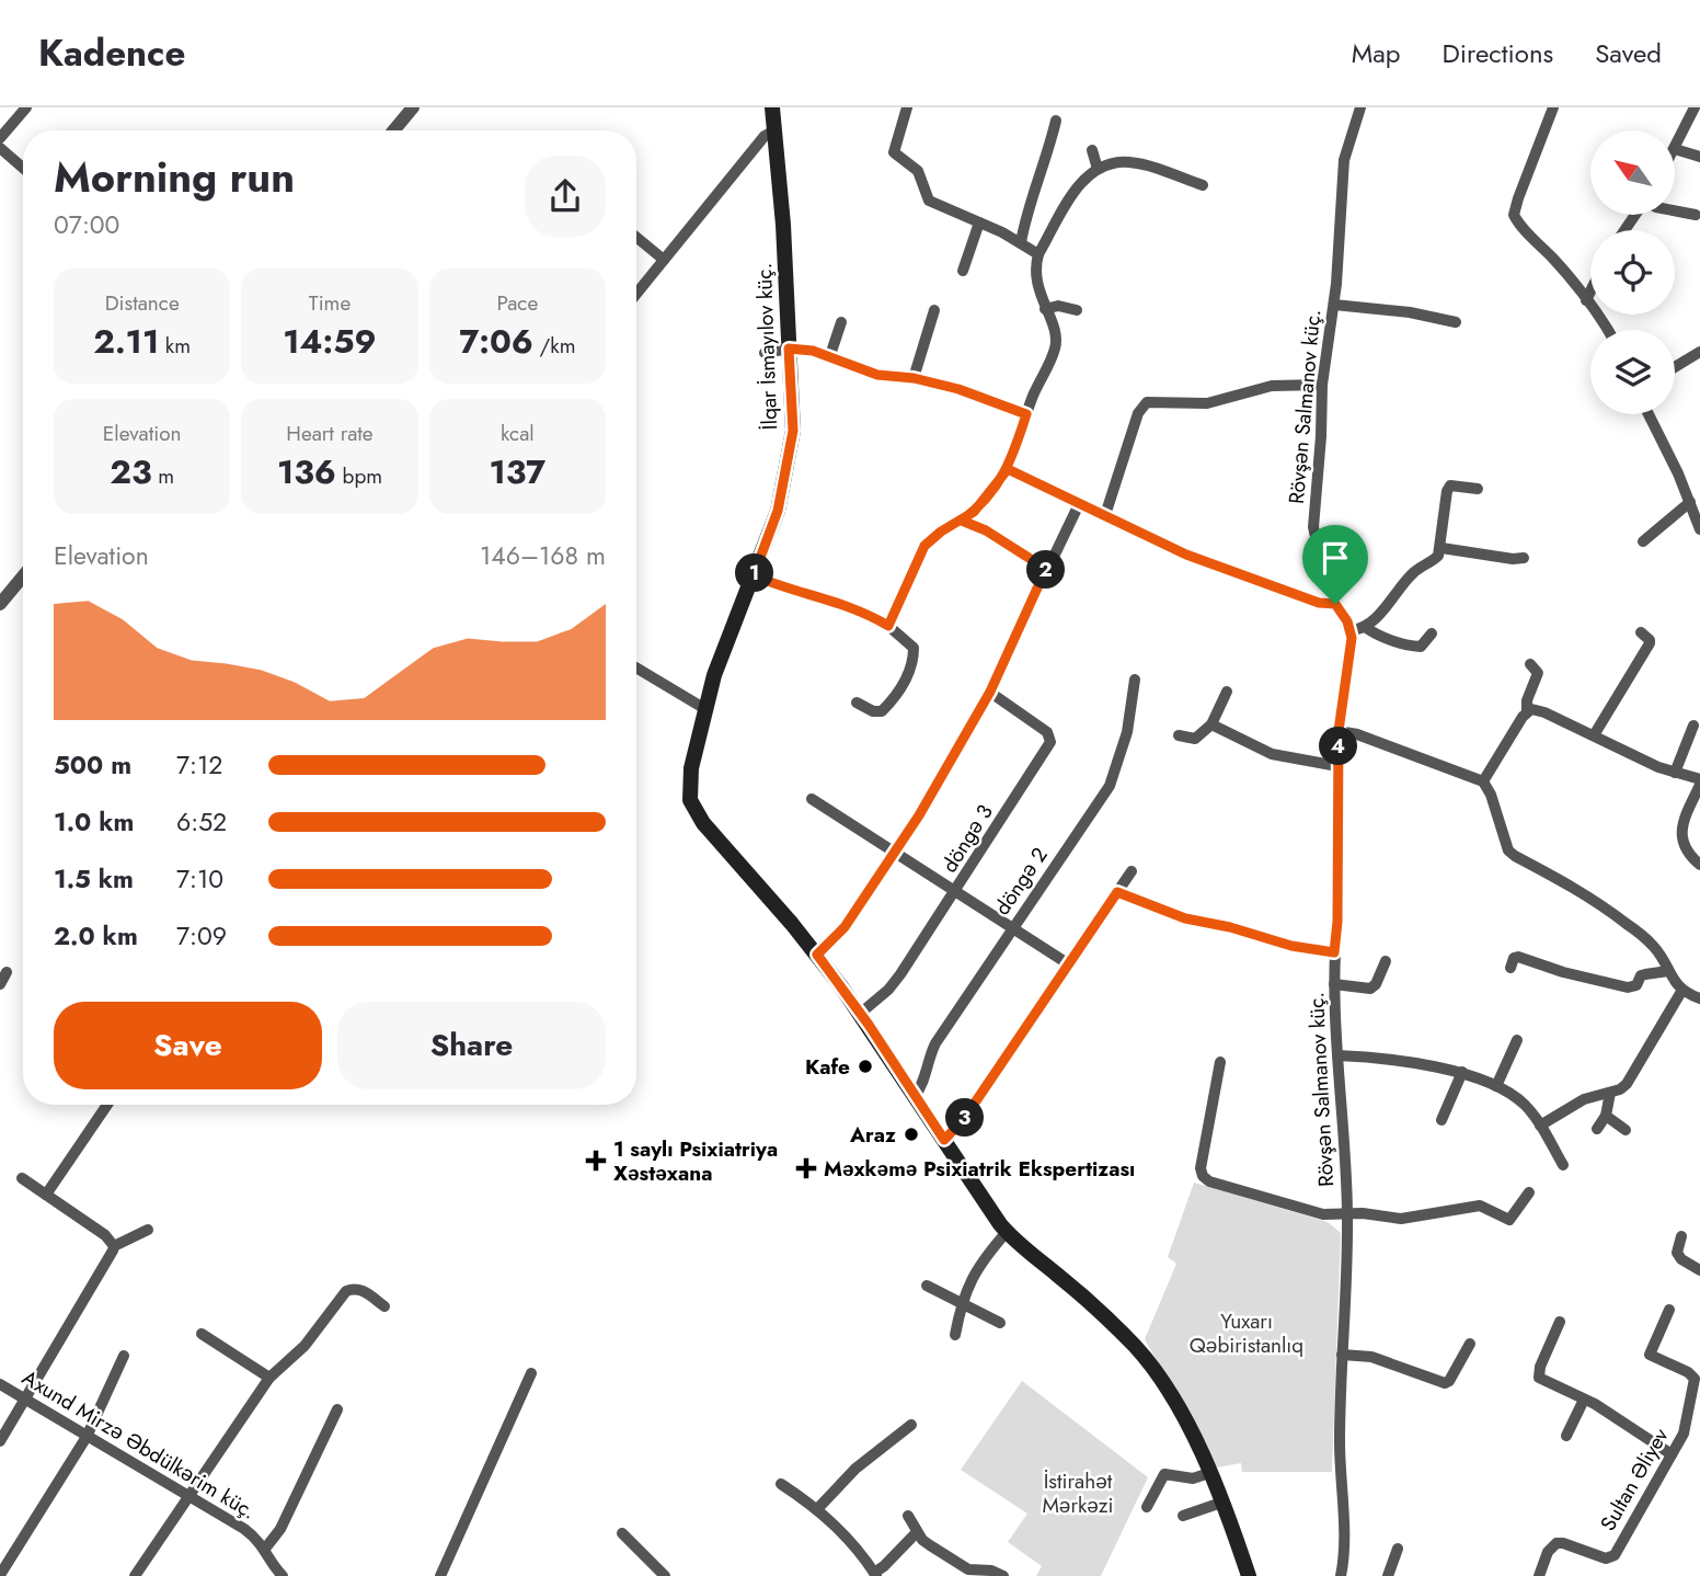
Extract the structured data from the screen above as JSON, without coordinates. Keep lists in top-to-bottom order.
{
  "streets": {
    "main road": ["İlqar İsmayılov küç."],
    "street": [
      "Rövşən Salmanov küç.",
      "döngə 3",
      "döngə 2",
      "Axund Mirzə Əbdülkərim küç.",
      "Sultan Əliyev"
    ]
  },
  "crossings": [
    ["İlqar İsmayılov küç.", "döngə 3"],
    ["İlqar İsmayılov küç.", "döngə 2"]
  ],
  "parks": ["Yuxarı Qəbiristanlıq", "İstirahət Mərkəzi"],
  "places": {
    "other": ["Kafe", "Araz"],
    "health": ["1 saylı Psixiatriya Xəstəxana", "Məxkəmə Psixiatrik Ekspertizası"]
  },
  "north": "top left",
  "page": {
    "header": "Kadence",
    "nav": ["Map", "Directions", "Saved"],
    "heading": ["Morning run", "07:00"],
    "stats": [
      ["Distance", "2.11 km"],
      ["Time", "14:59"],
      ["Pace", "7:06 /km"],
      ["Elevation", "23 m"],
      ["Heart rate", "136 bpm"],
      ["kcal", "137"]
    ],
    "chart": ["Elevation", "146–168 m"],
    "pins": [
      "2",
      "1",
      "4",
      "3"
    ],
    "list": [
      {
        "name": "500 m",
        "note": "7:12"
      },
      {
        "name": "1.0 km",
        "note": "6:52"
      },
      {
        "name": "1.5 km",
        "note": "7:10"
      },
      {
        "name": "2.0 km",
        "note": "7:09"
      }
    ],
    "buttons": ["Save", "Share"]
  }
}
